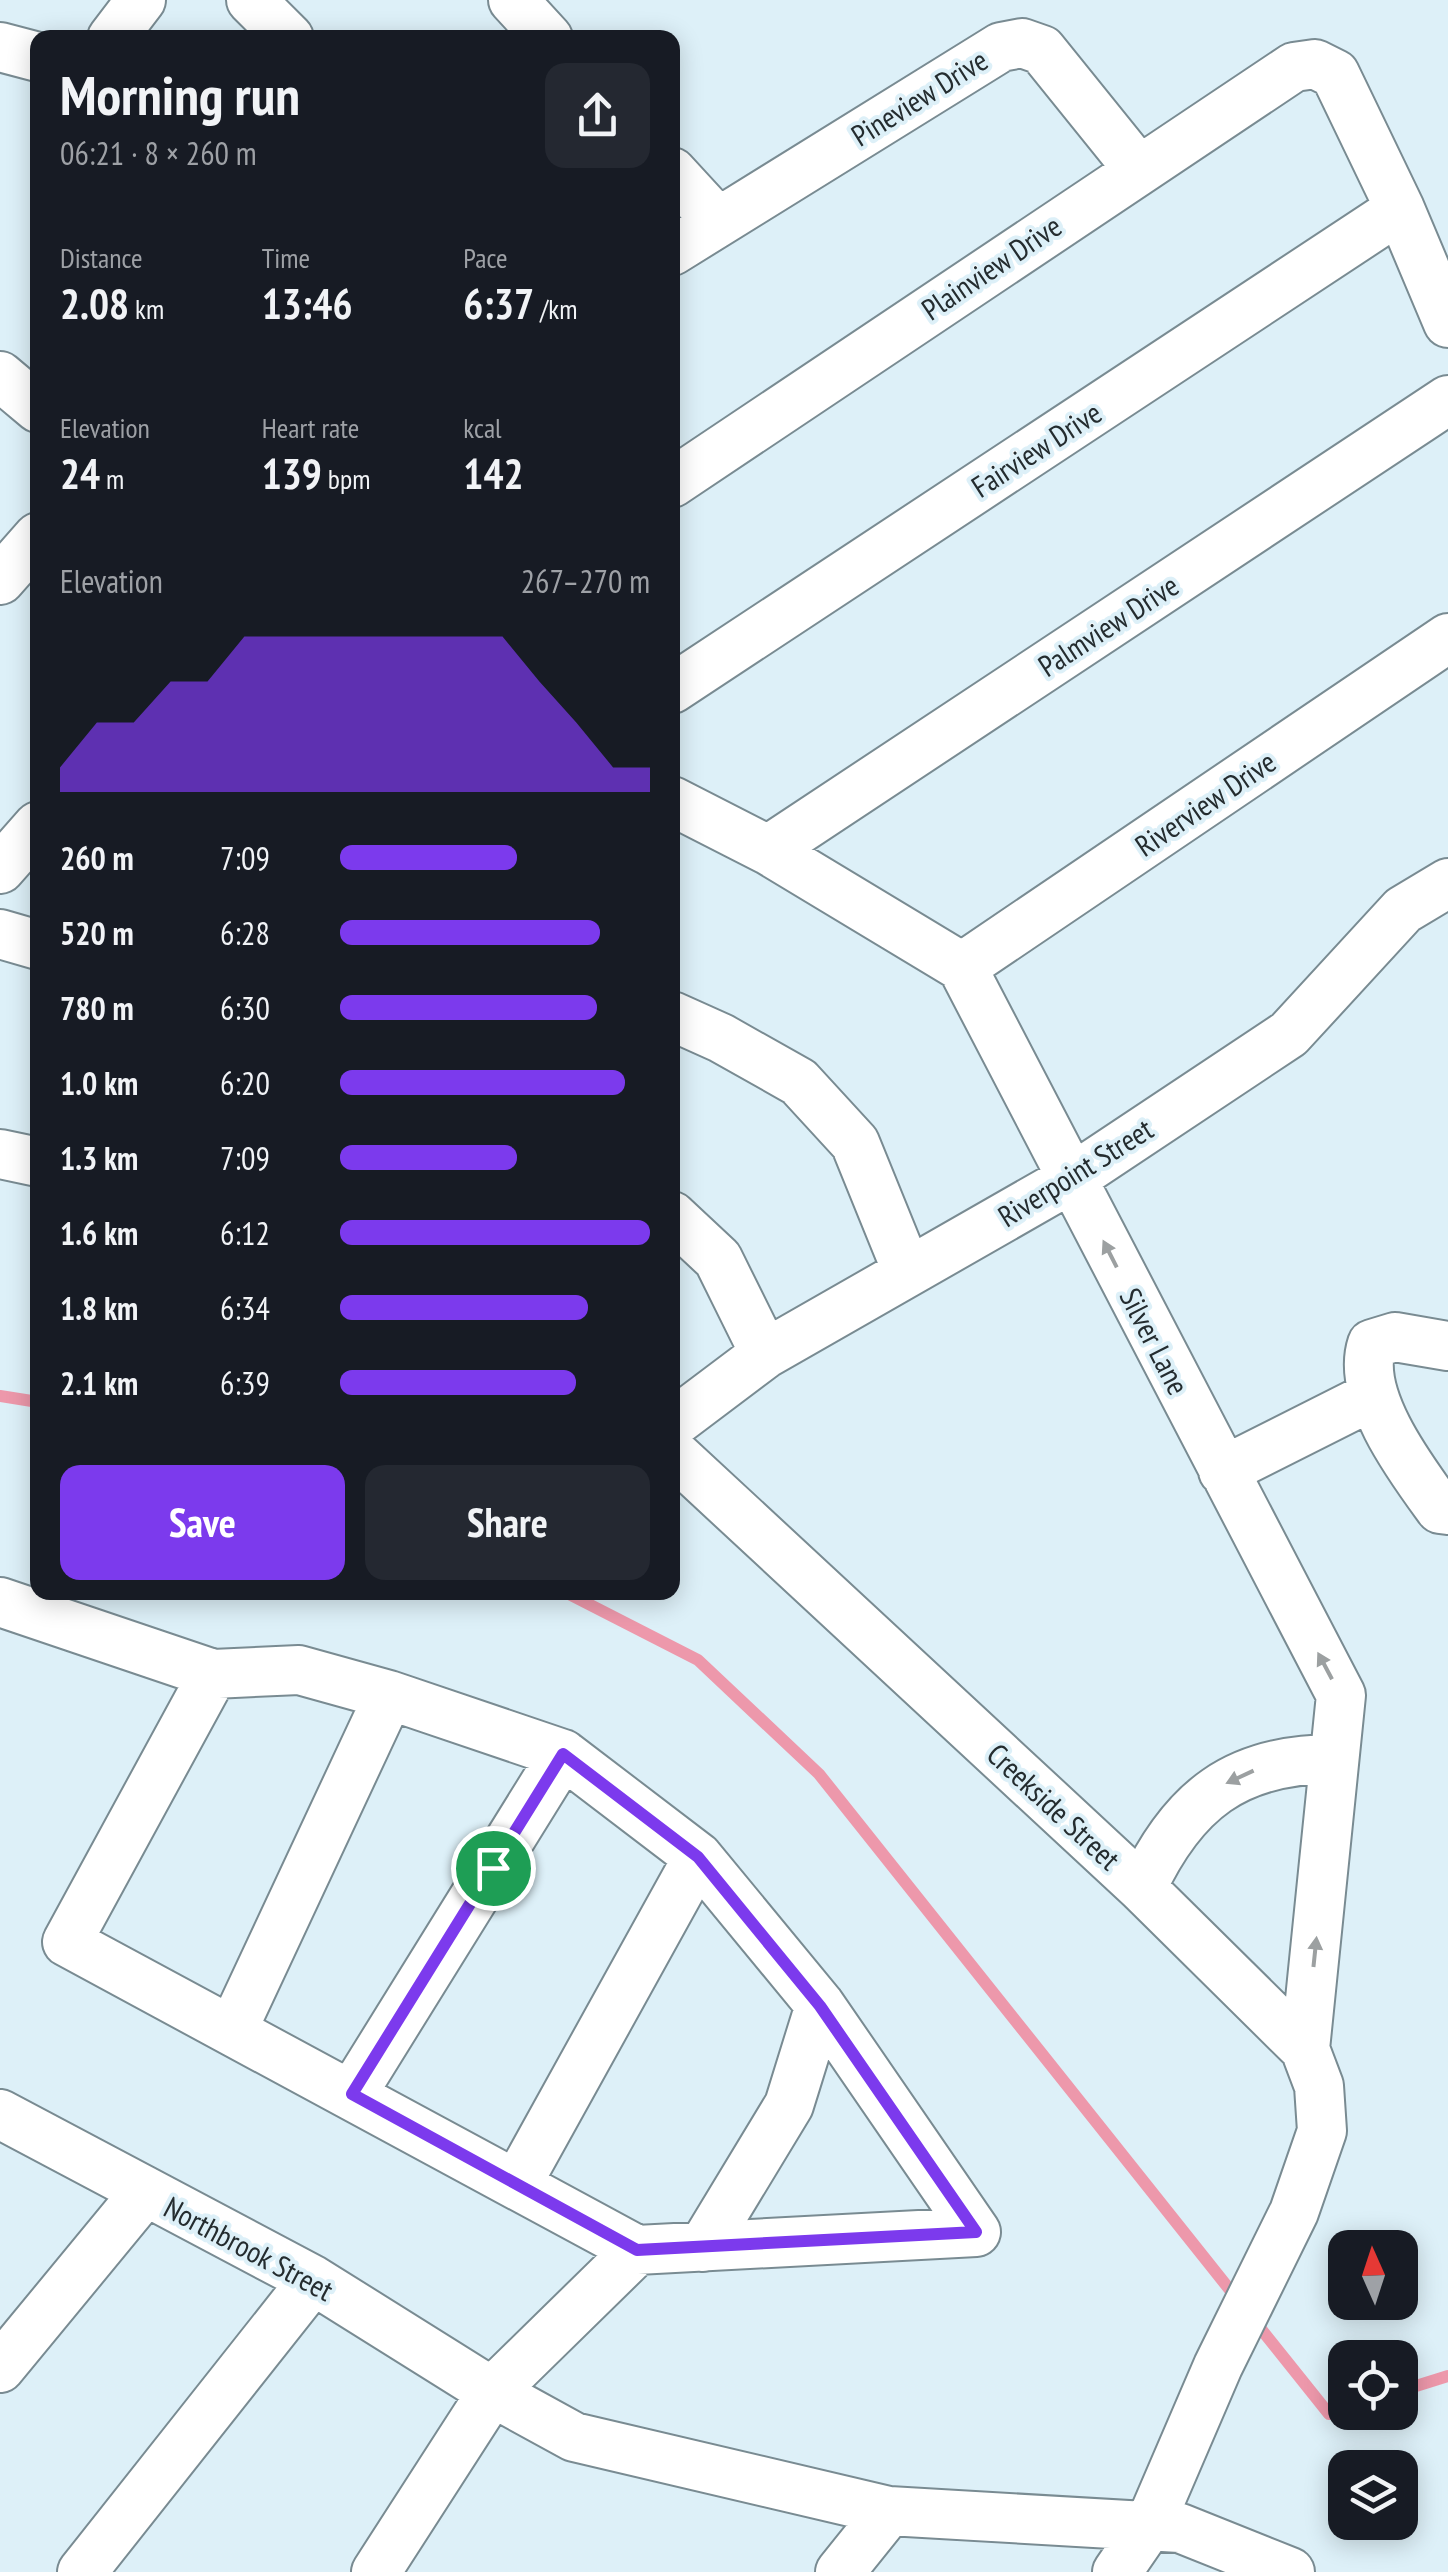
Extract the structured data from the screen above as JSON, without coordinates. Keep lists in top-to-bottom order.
{
  "streets": {
    "street": [
      "Pineview Drive",
      "Plainview Drive",
      "Fairview Drive",
      "Palmview Drive",
      "Riverview Drive",
      "Riverpoint Street",
      "Silver Lane",
      "Creekside Street",
      "Northbrook Street"
    ]
  },
  "crossings": [
    ["Pineview Drive", "Plainview Drive"],
    ["Plainview Drive", "Fairview Drive"],
    ["Riverview Drive", "Silver Lane"],
    ["Riverpoint Street", "Silver Lane"],
    ["Silver Lane", "Creekside Street"],
    ["Creekside Street", "Northbrook Street"]
  ],
  "one_way": ["Silver Lane"],
  "north": "top",
  "page": {
    "heading": ["Morning run", "06:21 · 8 × 260 m"],
    "stats": [
      ["Distance", "2.08 km"],
      ["Time", "13:46"],
      ["Pace", "6:37 /km"],
      ["Elevation", "24 m"],
      ["Heart rate", "139 bpm"],
      ["kcal", "142"]
    ],
    "chart": ["Elevation", "267–270 m"],
    "list": [
      {
        "name": "260 m",
        "note": "7:09"
      },
      {
        "name": "520 m",
        "note": "6:28"
      },
      {
        "name": "780 m",
        "note": "6:30"
      },
      {
        "name": "1.0 km",
        "note": "6:20"
      },
      {
        "name": "1.3 km",
        "note": "7:09"
      },
      {
        "name": "1.6 km",
        "note": "6:12"
      },
      {
        "name": "1.8 km",
        "note": "6:34"
      },
      {
        "name": "2.1 km",
        "note": "6:39"
      }
    ],
    "buttons": ["Save", "Share"]
  }
}
